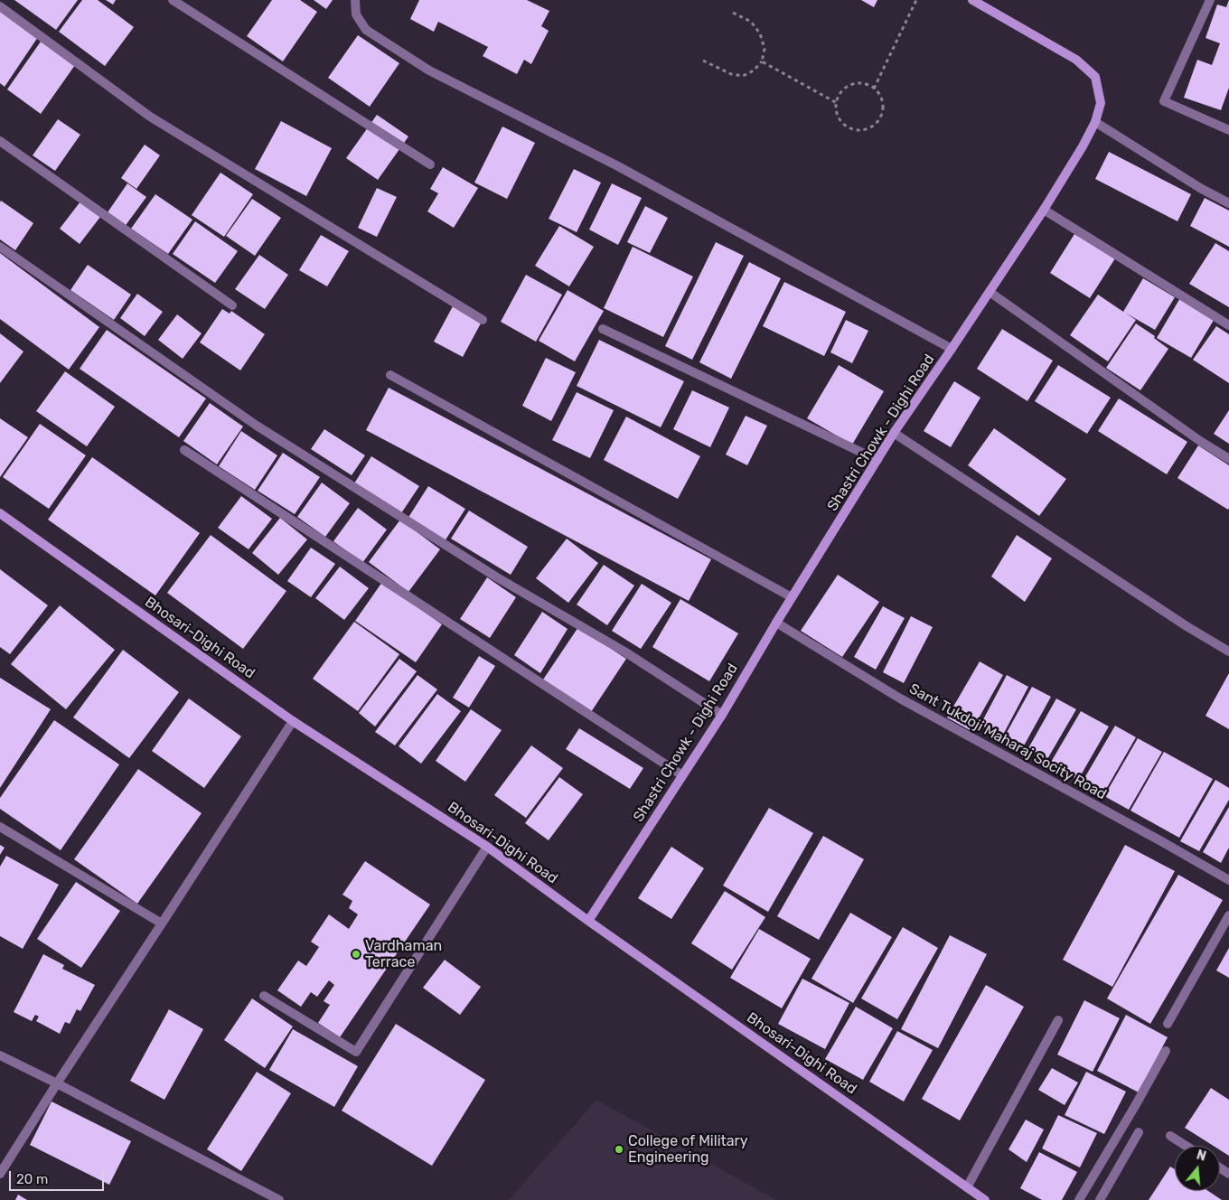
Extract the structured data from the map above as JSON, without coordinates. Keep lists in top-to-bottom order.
{
  "streets": {
    "street": ["Shastri Chowk - Dighi Road", "Bhosari-Dighi Road", "Sant Tukdoji Maharaj Socity Road"]
  },
  "crossings": [
    ["Shastri Chowk - Dighi Road", "Bhosari-Dighi Road"],
    ["Shastri Chowk - Dighi Road", "Sant Tukdoji Maharaj Socity Road"]
  ],
  "places": ["Vardhaman Terrace", "College of Military Engineering"],
  "scale_bar": "20 m",
  "north": "top"
}
